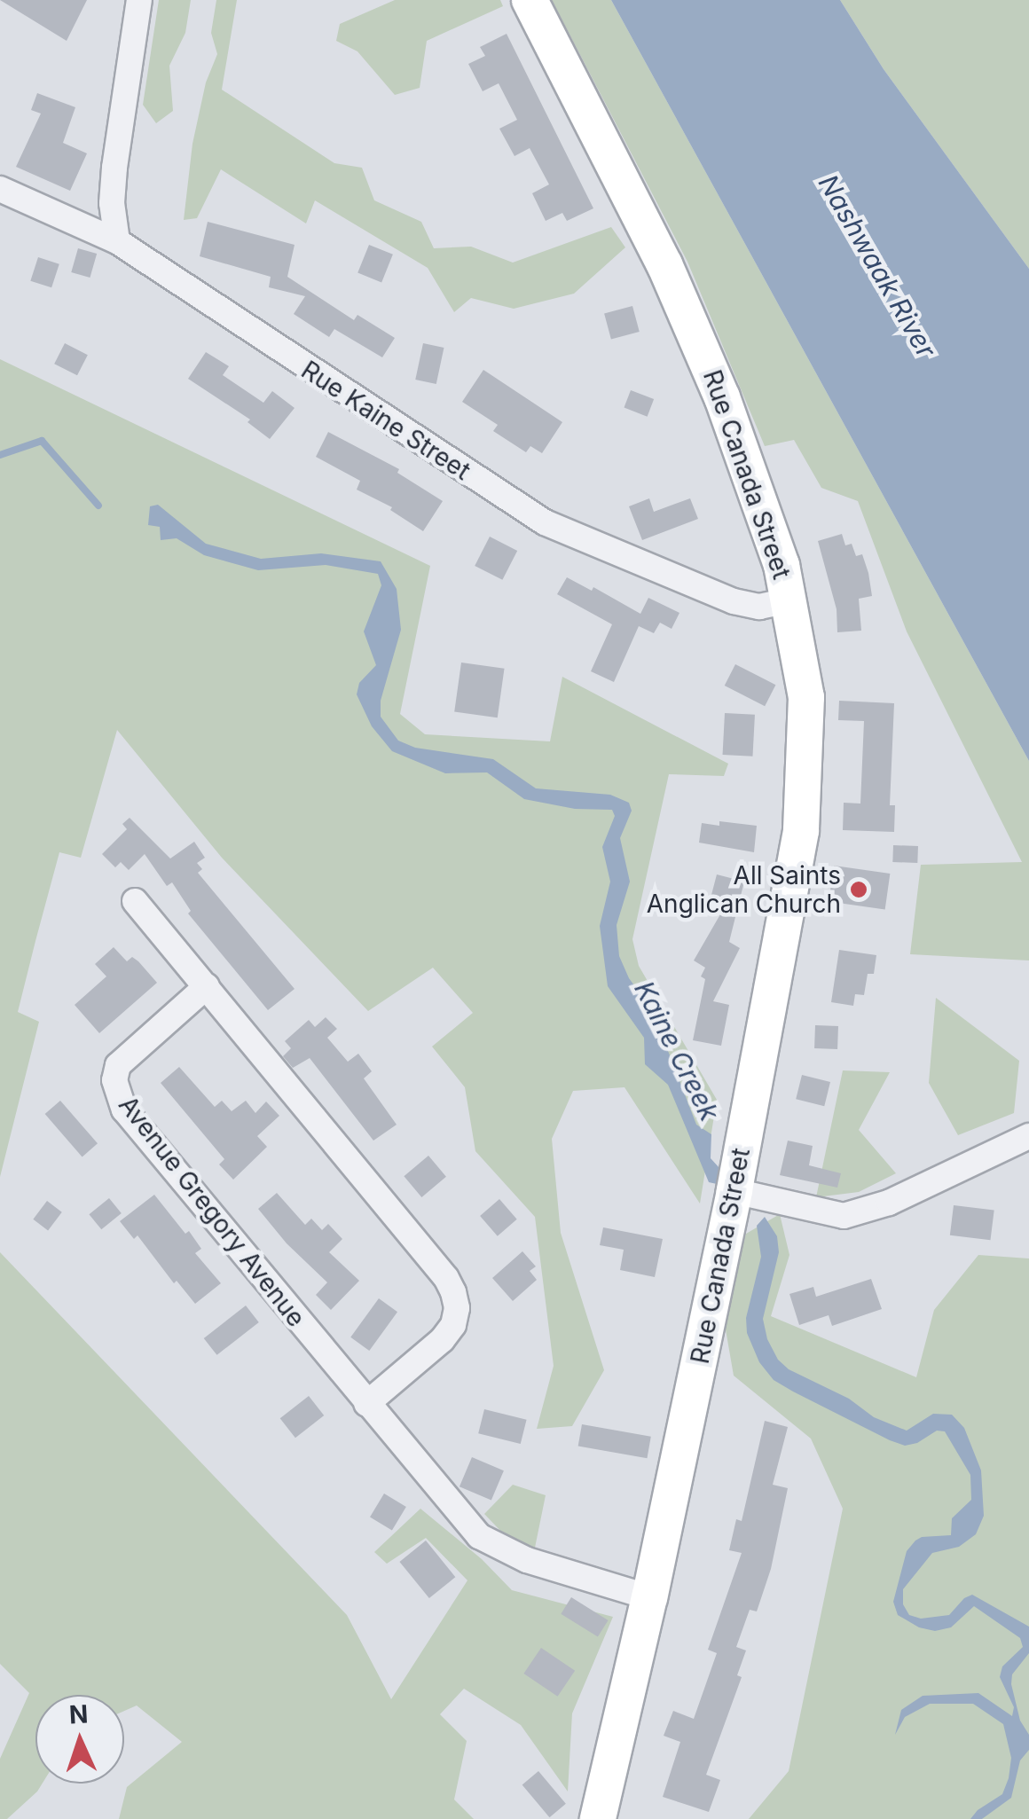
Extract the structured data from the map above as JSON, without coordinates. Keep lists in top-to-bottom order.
{
  "streets": {
    "main road": ["Rue Canada Street"],
    "street": ["Rue Kaine Street", "Avenue Gregory Avenue"]
  },
  "crossings": [
    ["Rue Kaine Street", "Rue Canada Street"],
    ["Rue Canada Street", "Avenue Gregory Avenue"]
  ],
  "water": ["Nashwaak River", "Kaine Creek"],
  "places": ["All Saints Anglican Church"],
  "north": "top"
}
